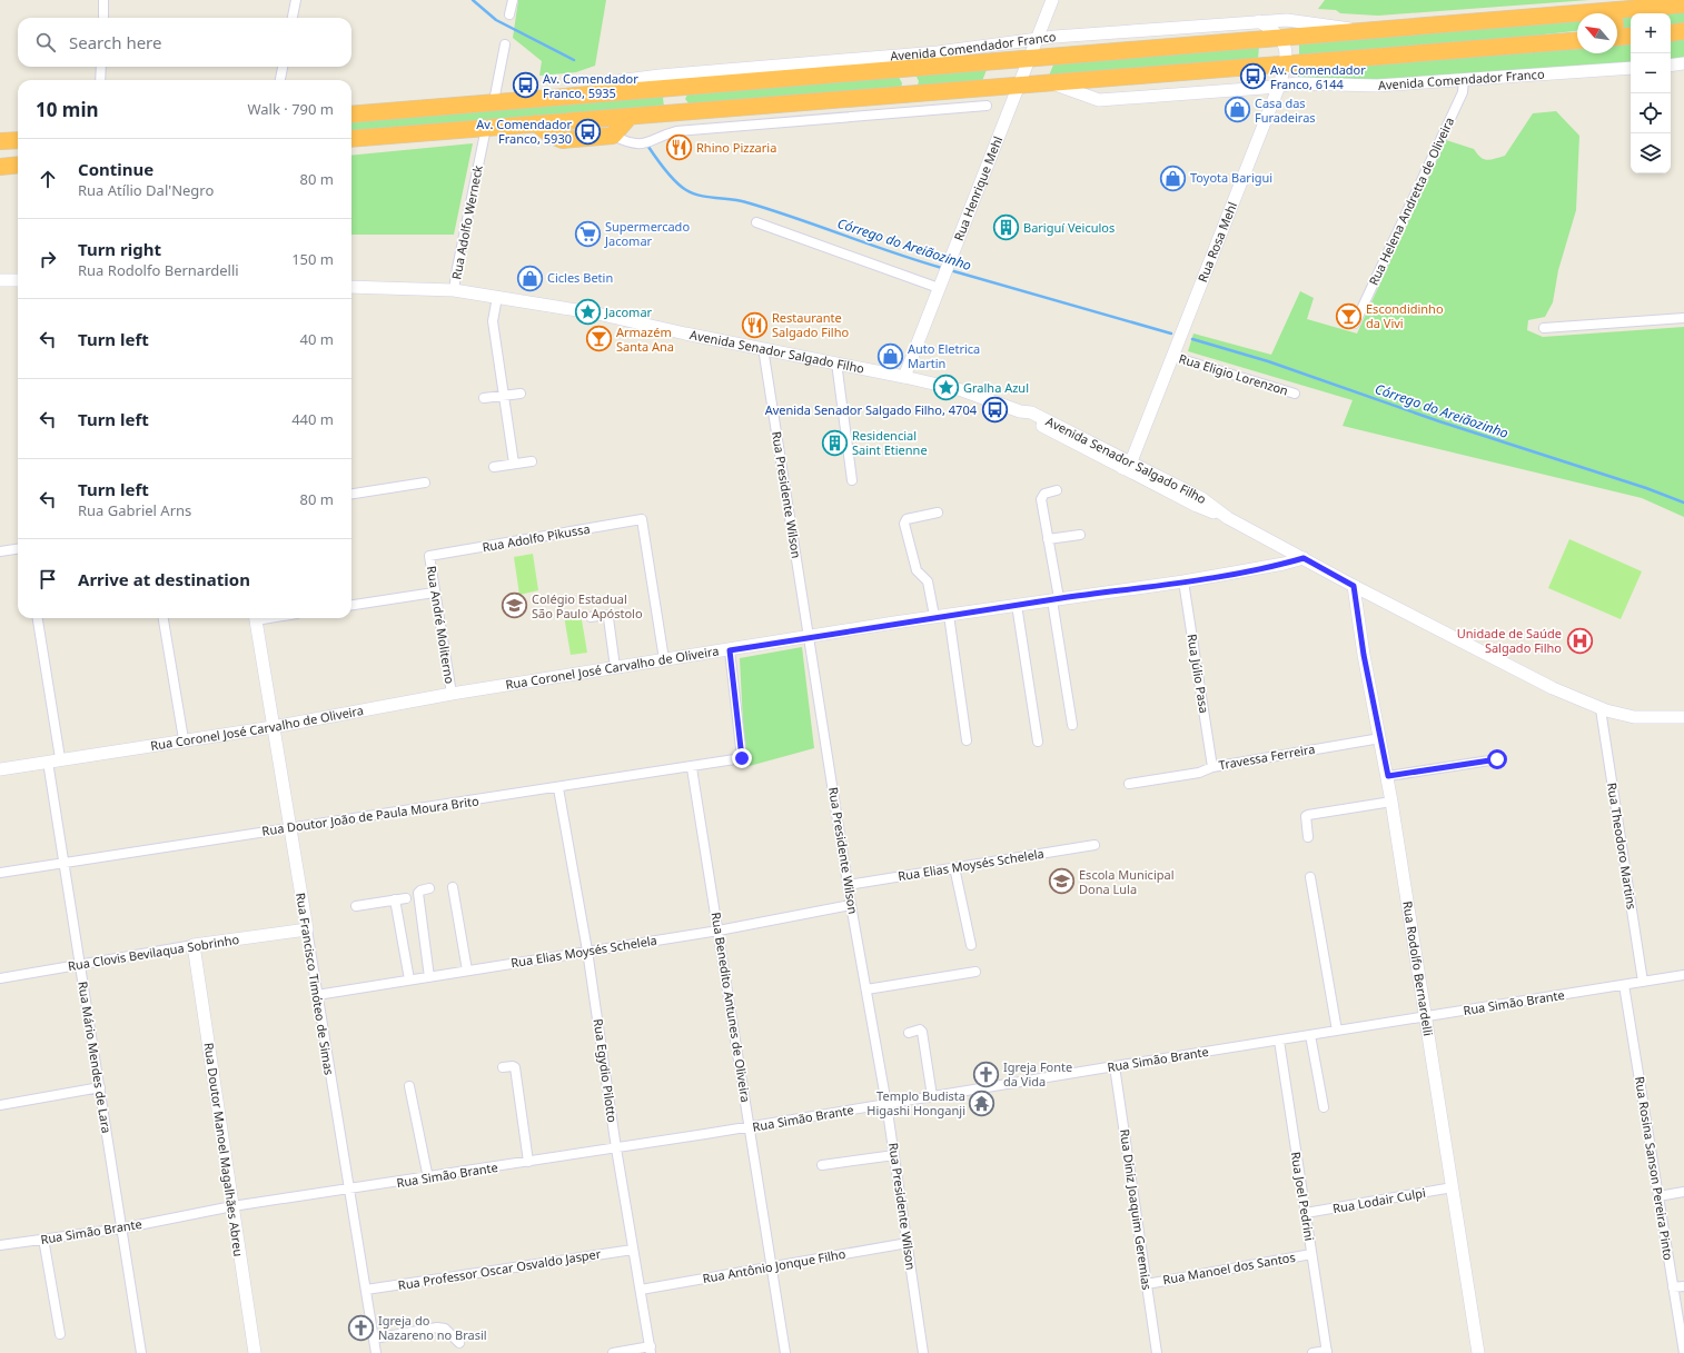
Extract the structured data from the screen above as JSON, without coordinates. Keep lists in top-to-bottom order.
{
  "streets": {
    "highway": ["Avenida Comendador Franco"],
    "street": [
      "Rua Henrique Mehl",
      "Rua Helena Andretta de Oliveira",
      "Rua Adolfo Werneck",
      "Rua Rosa Mehl",
      "Avenida Senador Salgado Filho",
      "Rua Eligio Lorenzon",
      "Rua Presidente Wilson",
      "Rua Adolfo Pikussa",
      "Rua André Moliterno",
      "Rua Coronel José Carvalho de Oliveira",
      "Rua Júlio Pasa",
      "Travessa Ferreira",
      "Rua Doutor João de Paula Moura Brito",
      "Rua Theodoro Martins",
      "Rua Elias Moysés Schelela",
      "Rua Clovis Bevilaqua Sobrinho",
      "Rua Rodolfo Bernardelli",
      "Rua Francisco Timóteo de Simas",
      "Rua Simão Brante",
      "Rua Benedito Antunes de Oliveira",
      "Rua Mário Mendes de Lara",
      "Rua Egydio Pilotto",
      "Rua Doutor Manoel Magalhães Abreu",
      "Rua Rosina Sanson Pereira Pinto",
      "Rua Joel Pedrini",
      "Rua Lodair Culpi",
      "Rua Diniz Joaquim Geremias",
      "Rua Antônio Jonque Filho",
      "Rua Manoel dos Santos",
      "Rua Professor Oscar Osvaldo Jasper"
    ]
  },
  "crossings": [
    ["Avenida Comendador Franco", "Rua Henrique Mehl"],
    ["Avenida Comendador Franco", "Rua Helena Andretta de Oliveira"],
    ["Avenida Comendador Franco", "Rua Adolfo Werneck"],
    ["Avenida Comendador Franco", "Rua Rosa Mehl"],
    ["Rua Henrique Mehl", "Avenida Senador Salgado Filho"],
    ["Rua Adolfo Werneck", "Avenida Senador Salgado Filho"],
    ["Rua Rosa Mehl", "Avenida Senador Salgado Filho"],
    ["Rua Rosa Mehl", "Rua Eligio Lorenzon"],
    ["Avenida Senador Salgado Filho", "Rua Presidente Wilson"],
    ["Avenida Senador Salgado Filho", "Rua Coronel José Carvalho de Oliveira"],
    ["Avenida Senador Salgado Filho", "Rua Theodoro Martins"],
    ["Avenida Senador Salgado Filho", "Rua Rodolfo Bernardelli"],
    ["Rua Presidente Wilson", "Rua Coronel José Carvalho de Oliveira"],
    ["Rua Presidente Wilson", "Rua Elias Moysés Schelela"],
    ["Rua Presidente Wilson", "Rua Simão Brante"],
    ["Rua Presidente Wilson", "Rua Antônio Jonque Filho"],
    ["Rua Adolfo Pikussa", "Rua André Moliterno"],
    ["Rua Adolfo Pikussa", "Rua Coronel José Carvalho de Oliveira"],
    ["Rua André Moliterno", "Rua Coronel José Carvalho de Oliveira"],
    ["Rua Coronel José Carvalho de Oliveira", "Rua Júlio Pasa"],
    ["Rua Coronel José Carvalho de Oliveira", "Rua Doutor João de Paula Moura Brito"],
    ["Rua Coronel José Carvalho de Oliveira", "Rua Francisco Timóteo de Simas"],
    ["Rua Coronel José Carvalho de Oliveira", "Rua Mário Mendes de Lara"],
    ["Rua Júlio Pasa", "Travessa Ferreira"],
    ["Travessa Ferreira", "Rua Rodolfo Bernardelli"],
    ["Rua Doutor João de Paula Moura Brito", "Rua Francisco Timóteo de Simas"],
    ["Rua Doutor João de Paula Moura Brito", "Rua Benedito Antunes de Oliveira"],
    ["Rua Doutor João de Paula Moura Brito", "Rua Mário Mendes de Lara"],
    ["Rua Doutor João de Paula Moura Brito", "Rua Egydio Pilotto"],
    ["Rua Theodoro Martins", "Rua Simão Brante"],
    ["Rua Elias Moysés Schelela", "Rua Francisco Timóteo de Simas"],
    ["Rua Elias Moysés Schelela", "Rua Benedito Antunes de Oliveira"],
    ["Rua Elias Moysés Schelela", "Rua Egydio Pilotto"],
    ["Rua Clovis Bevilaqua Sobrinho", "Rua Francisco Timóteo de Simas"],
    ["Rua Clovis Bevilaqua Sobrinho", "Rua Mário Mendes de Lara"],
    ["Rua Clovis Bevilaqua Sobrinho", "Rua Doutor Manoel Magalhães Abreu"],
    ["Rua Rodolfo Bernardelli", "Rua Simão Brante"],
    ["Rua Rodolfo Bernardelli", "Rua Lodair Culpi"],
    ["Rua Francisco Timóteo de Simas", "Rua Simão Brante"],
    ["Rua Francisco Timóteo de Simas", "Rua Professor Oscar Osvaldo Jasper"],
    ["Rua Simão Brante", "Rua Benedito Antunes de Oliveira"],
    ["Rua Simão Brante", "Rua Mário Mendes de Lara"],
    ["Rua Simão Brante", "Rua Egydio Pilotto"],
    ["Rua Simão Brante", "Rua Doutor Manoel Magalhães Abreu"],
    ["Rua Simão Brante", "Rua Rosina Sanson Pereira Pinto"],
    ["Rua Simão Brante", "Rua Joel Pedrini"],
    ["Rua Simão Brante", "Rua Diniz Joaquim Geremias"],
    ["Rua Benedito Antunes de Oliveira", "Rua Antônio Jonque Filho"],
    ["Rua Egydio Pilotto", "Rua Antônio Jonque Filho"],
    ["Rua Egydio Pilotto", "Rua Professor Oscar Osvaldo Jasper"],
    ["Rua Joel Pedrini", "Rua Lodair Culpi"],
    ["Rua Joel Pedrini", "Rua Manoel dos Santos"],
    ["Rua Diniz Joaquim Geremias", "Rua Manoel dos Santos"]
  ],
  "water": ["Córrego do Areiãozinho"],
  "places": {
    "bus stop": [
      "Av. Comendador Franco, 6144",
      "Av. Comendador Franco, 5935",
      "Av. Comendador Franco, 5930",
      "Avenida Senador Salgado Filho, 4704"
    ],
    "shop": [
      "Casa das Furadeiras",
      "Toyota Barigui",
      "Cicles Betin",
      "Auto Eletrica Martin"
    ],
    "restaurant": ["Rhino Pizzaria", "Restaurante Salgado Filho"],
    "building": ["Bariguí Veiculos", "Residencial Saint Etienne"],
    "supermarket": ["Supermercado Jacomar"],
    "place": ["Jacomar", "Gralha Azul"],
    "bar": ["Escondidinho da Vivi", "Armazém Santa Ana"],
    "school or university": ["Colégio Estadual São Paulo Apóstolo", "Escola Municipal Dona Lula"],
    "hospital": ["Unidade de Saúde Salgado Filho"],
    "church": ["Igreja Fonte da Vida", "Igreja do Nazareno no Brasil"],
    "temple": ["Templo Budista Higashi Honganji"]
  },
  "north": "top left",
  "page": {
    "map_buttons": ["+", "−"],
    "search": "Search here",
    "heading": ["10 min", "Walk · 790 m"],
    "list": [
      ["Continue", "Rua Atílio Dal'Negro", "80 m"],
      ["Turn right", "Rua Rodolfo Bernardelli", "150 m"],
      ["Turn left", "40 m"],
      ["Turn left", "440 m"],
      ["Turn left", "Rua Gabriel Arns", "80 m"],
      "Arrive at destination"
    ]
  }
}
